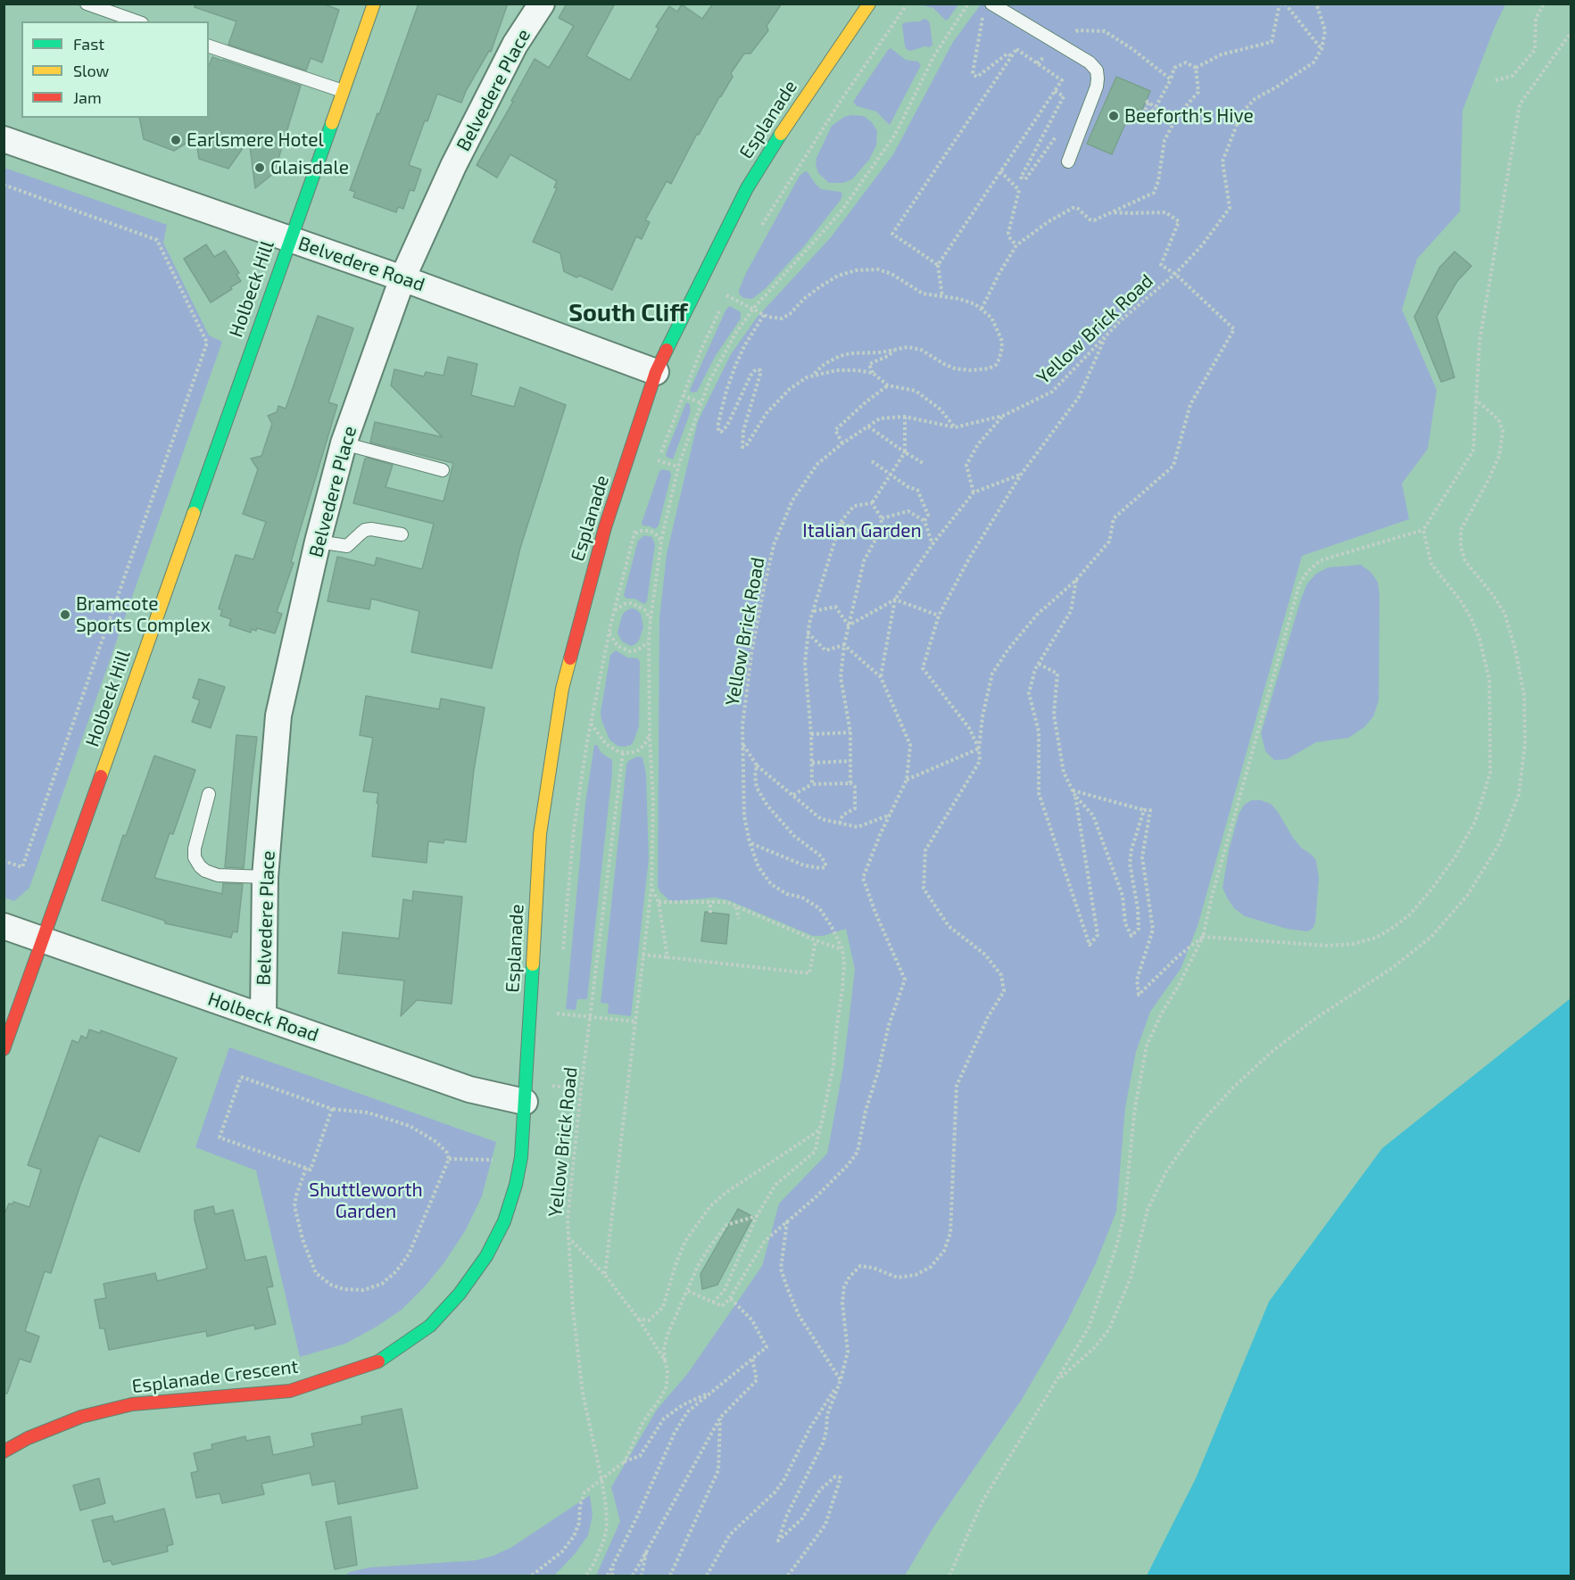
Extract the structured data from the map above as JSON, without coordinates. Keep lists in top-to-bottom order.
{
  "streets": {
    "street": [
      "Belvedere Place",
      "Esplanade",
      "Belvedere Road",
      "Holbeck Hill",
      "Holbeck Road",
      "Esplanade Crescent"
    ],
    "path": ["Yellow Brick Road"]
  },
  "crossings": [
    ["Belvedere Place", "Belvedere Road"],
    ["Belvedere Place", "Holbeck Road"],
    ["Esplanade", "Belvedere Road"],
    ["Esplanade", "Holbeck Road"],
    ["Esplanade", "Esplanade Crescent"],
    ["Belvedere Road", "Holbeck Hill"],
    ["Holbeck Hill", "Holbeck Road"],
    ["Holbeck Road", "Esplanade Crescent"]
  ],
  "districts": ["South Cliff"],
  "parks": ["Italian Garden", "Shuttleworth Garden"],
  "places": [
    "Beeforth’s Hive",
    "Earlsmere Hotel",
    "Glaisdale",
    "Bramcote Sports Complex"
  ],
  "legend": ["Fast", "Slow", "Jam"]
}
